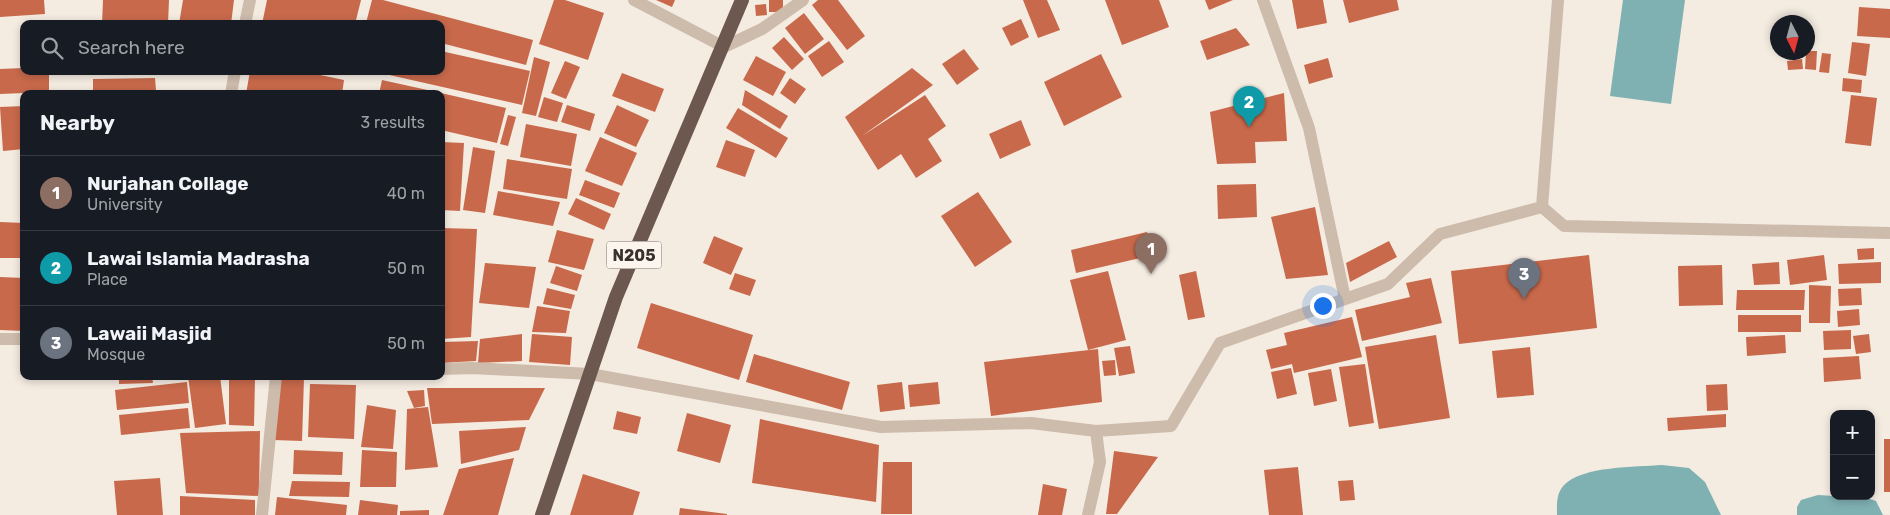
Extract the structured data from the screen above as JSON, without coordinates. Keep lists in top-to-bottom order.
{
  "streets": {
    "highway": ["N205"]
  },
  "north": "bottom",
  "page": {
    "search": "Search here",
    "pins": ["2", "1", "3"],
    "heading": ["Nearby", "3 results"],
    "list": [
      {
        "mark": "1",
        "name": "Nurjahan Collage",
        "note": "University",
        "value": "40 m"
      },
      {
        "mark": "2",
        "name": "Lawai Islamia Madrasha",
        "note": "Place",
        "value": "50 m"
      },
      {
        "mark": "3",
        "name": "Lawaii Masjid",
        "note": "Mosque",
        "value": "50 m"
      }
    ],
    "map_buttons": ["+", "−"]
  }
}
